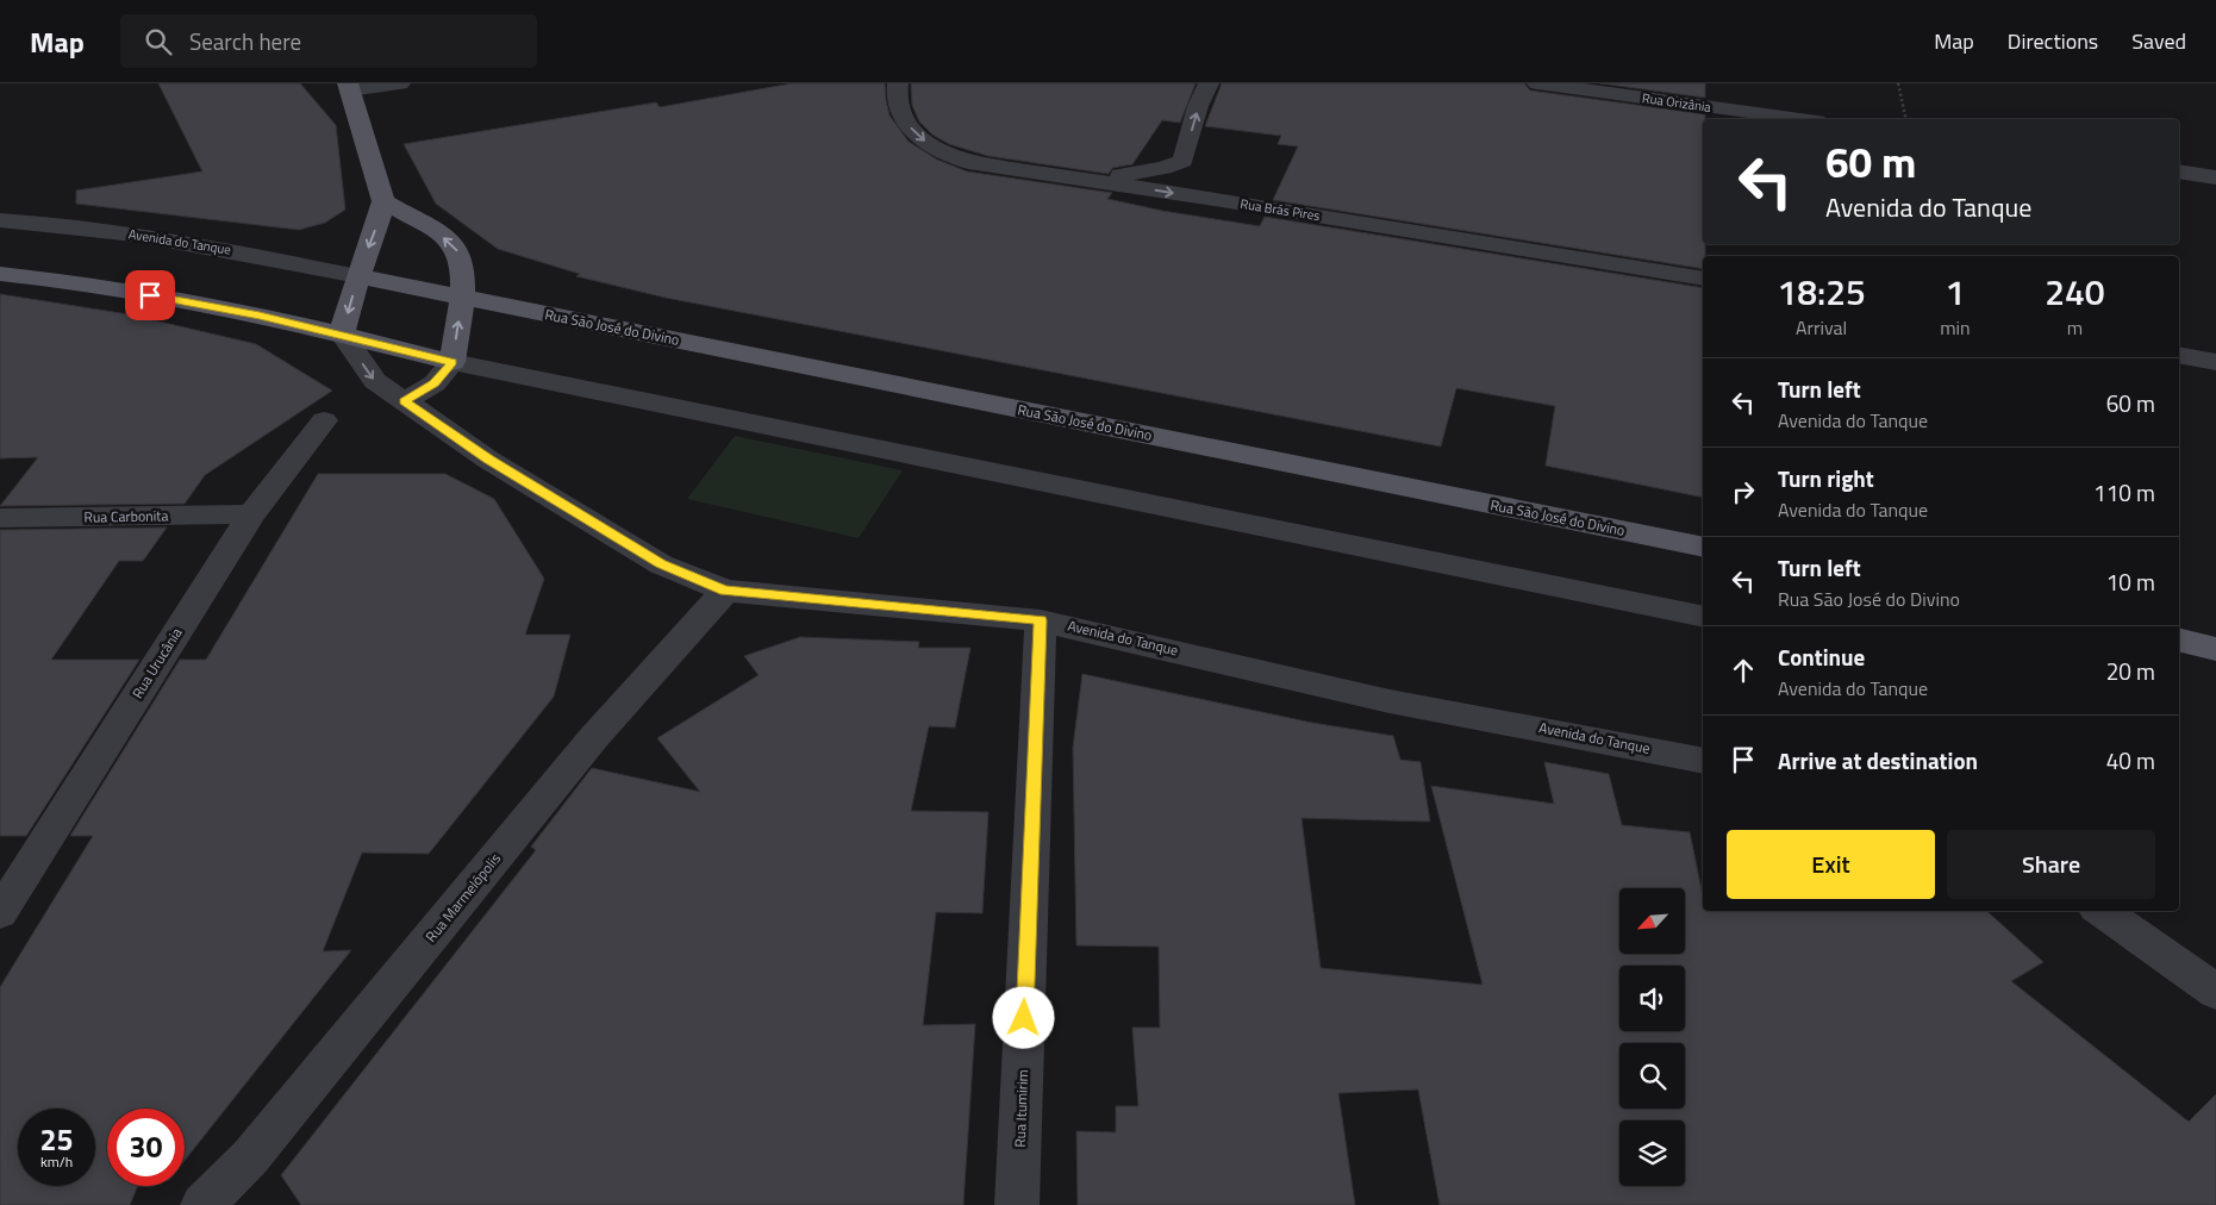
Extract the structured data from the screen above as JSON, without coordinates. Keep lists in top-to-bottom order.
{
  "streets": {
    "main road": ["Rua São José do Divino"],
    "street": [
      "Rua Orizânia",
      "Rua Brás Pires",
      "Avenida do Tanque",
      "Rua Carbonita",
      "Rua Urucânia",
      "Rua Marmelópolis",
      "Rua Itumirim"
    ]
  },
  "crossings": [
    ["Avenida do Tanque", "Rua São José do Divino"],
    ["Avenida do Tanque", "Rua Marmelópolis"],
    ["Avenida do Tanque", "Rua Itumirim"],
    ["Rua Carbonita", "Rua Urucânia"]
  ],
  "one_way": ["Rua Brás Pires"],
  "north": "bottom left",
  "page": {
    "header": "Map",
    "search": "Search here",
    "nav": ["Map", "Directions", "Saved"],
    "turn": ["60 m", "Avenida do Tanque"],
    "eta": [
      "18:25",
      "Arrival",
      "1",
      "min",
      "240",
      "m"
    ],
    "list": [
      {
        "name": "Turn left",
        "note": "Avenida do Tanque",
        "value": "60 m"
      },
      {
        "name": "Turn right",
        "note": "Avenida do Tanque",
        "value": "110 m"
      },
      {
        "name": "Turn left",
        "note": "Rua São José do Divino",
        "value": "10 m"
      },
      {
        "name": "Continue",
        "note": "Avenida do Tanque",
        "value": "20 m"
      },
      {
        "name": "Arrive at destination",
        "value": "40 m"
      }
    ],
    "buttons": ["Exit", "Share"],
    "speed": "25 km/h",
    "limit": "30"
  }
}
